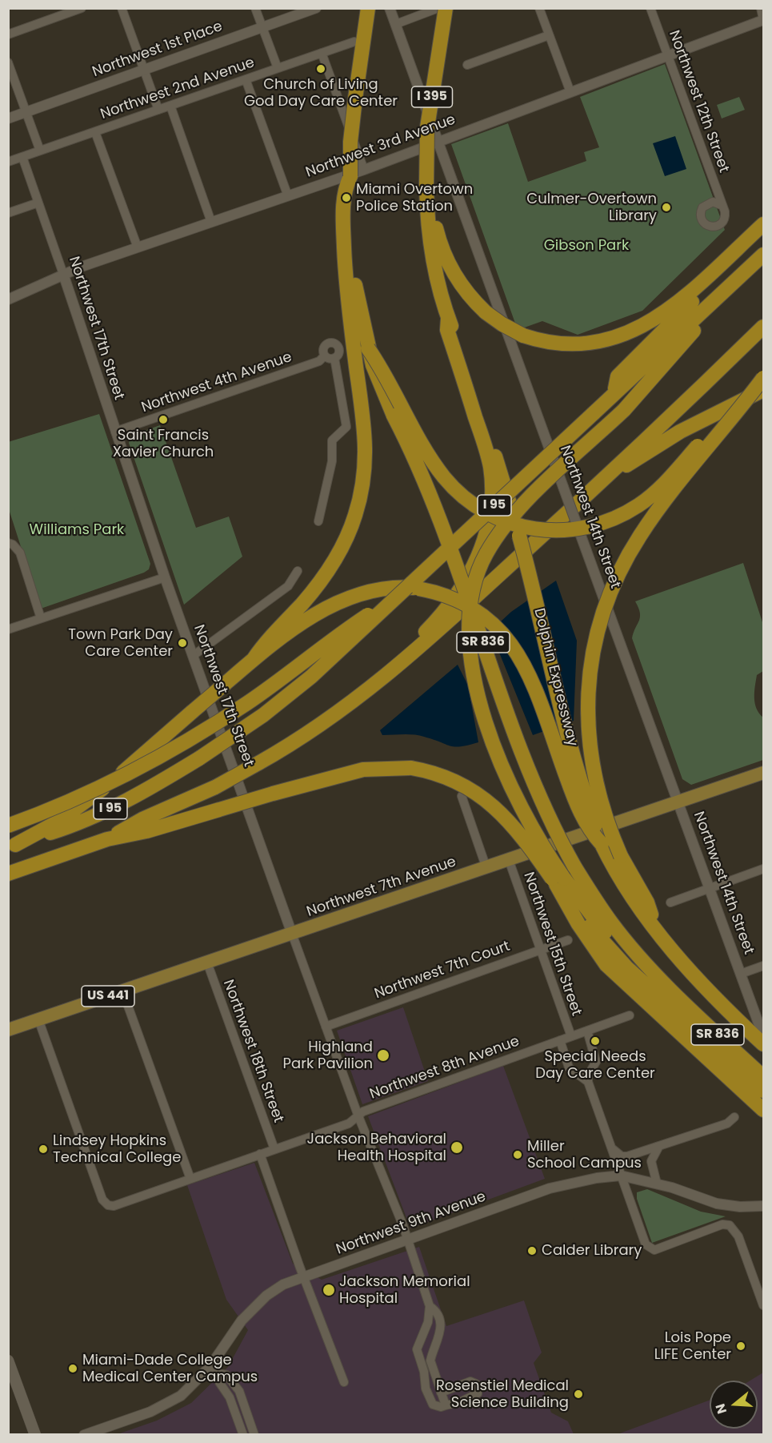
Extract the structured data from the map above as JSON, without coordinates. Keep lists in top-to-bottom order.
{
  "streets": {
    "highway": [
      "I 395",
      "I 95",
      "SR 836",
      "Dolphin Expressway"
    ],
    "main road": ["Northwest 7th Avenue", "US 441"],
    "street": [
      "Northwest 1st Place",
      "Northwest 2nd Avenue",
      "Northwest 12th Street",
      "Northwest 3rd Avenue",
      "Northwest 17th Street",
      "Northwest 4th Avenue",
      "Northwest 14th Street",
      "Northwest 15th Street",
      "Northwest 7th Court",
      "Northwest 18th Street",
      "Northwest 8th Avenue",
      "Northwest 9th Avenue"
    ]
  },
  "crossings": [
    ["Northwest 2nd Avenue", "Northwest 17th Street"],
    ["I 395", "Dolphin Expressway"],
    ["Northwest 12th Street", "Northwest 3rd Avenue"],
    ["Northwest 3rd Avenue", "Northwest 17th Street"],
    ["Northwest 3rd Avenue", "Northwest 14th Street"],
    ["Northwest 17th Street", "Northwest 4th Avenue"],
    ["Northwest 17th Street", "Northwest 7th Avenue"],
    ["Northwest 17th Street", "Northwest 7th Court"],
    ["Northwest 17th Street", "Northwest 8th Avenue"],
    ["Northwest 17th Street", "Northwest 9th Avenue"],
    ["Northwest 14th Street", "Northwest 7th Avenue"],
    ["Northwest 7th Avenue", "Northwest 15th Street"],
    ["Northwest 7th Avenue", "Northwest 18th Street"],
    ["Northwest 7th Avenue", "Northwest 8th Avenue"],
    ["Northwest 15th Street", "Northwest 7th Court"],
    ["Northwest 15th Street", "Northwest 8th Avenue"],
    ["Northwest 18th Street", "Northwest 8th Avenue"]
  ],
  "parks": ["Gibson Park", "Williams Park"],
  "places": [
    "Church of Living God Day Care Center",
    "Miami Overtown Police Station",
    "Culmer-Overtown Library",
    "Saint Francis Xavier Church",
    "Town Park Day Care Center",
    "Special Needs Day Care Center",
    "Highland Park Pavilion",
    "Jackson Behavioral Health Hospital",
    "Lindsey Hopkins Technical College",
    "Miller School Campus",
    "Calder Library",
    "Jackson Memorial Hospital",
    "Lois Pope LIFE Center",
    "Miami-Dade College Medical Center Campus",
    "Rosenstiel Medical Science Building"
  ],
  "north": "left"
}
